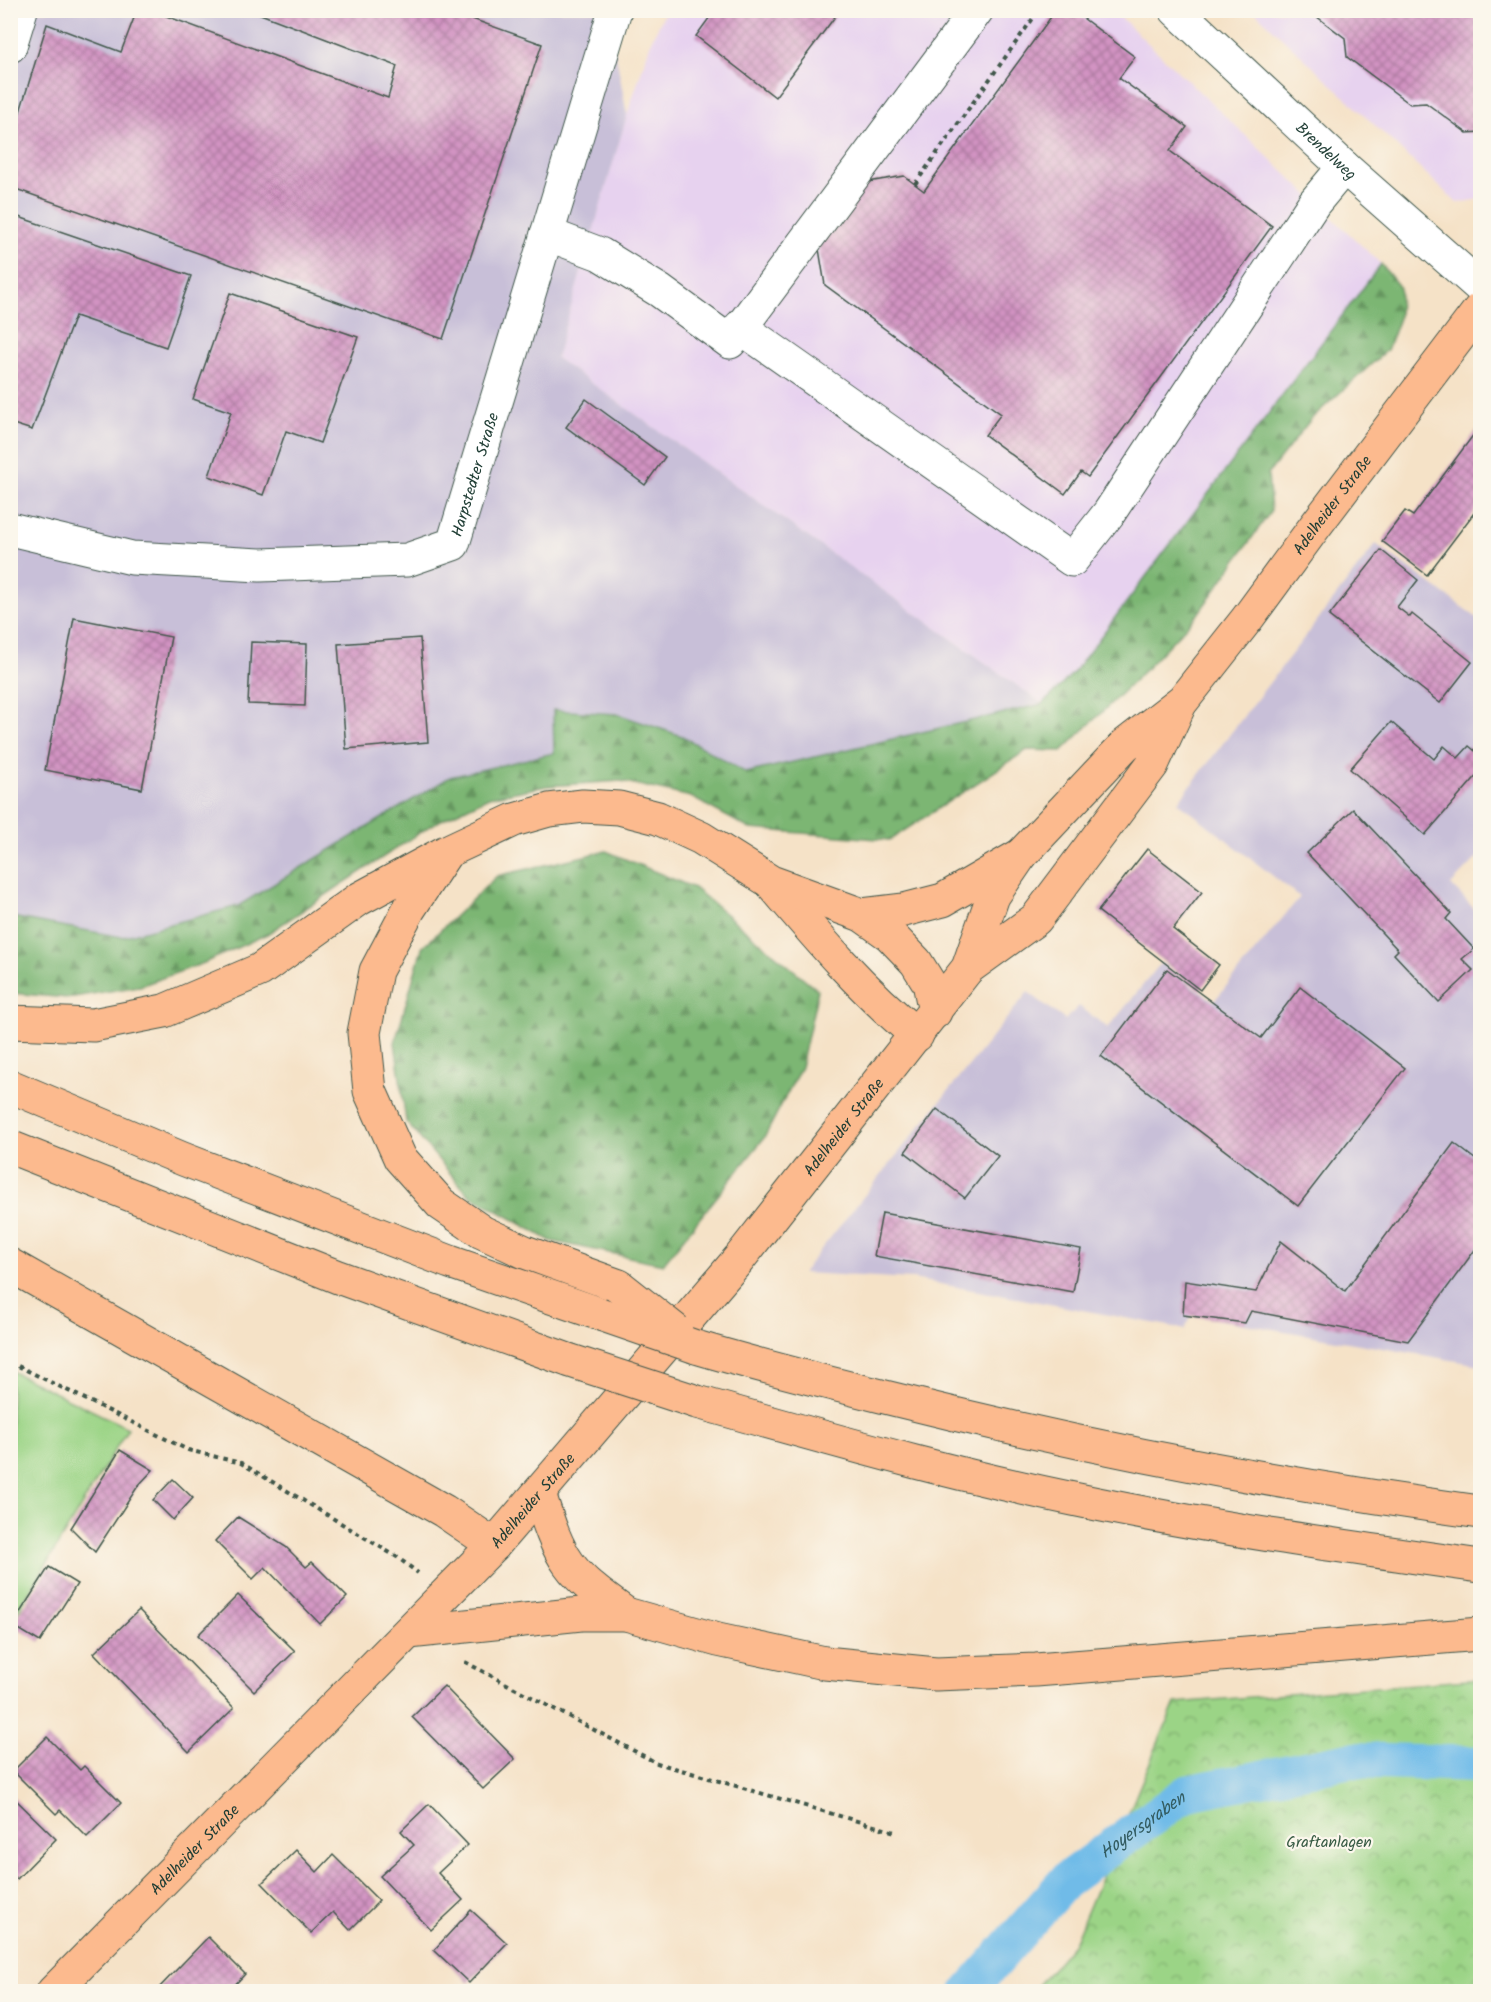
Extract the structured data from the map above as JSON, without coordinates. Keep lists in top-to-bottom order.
{
  "streets": {
    "main road": ["Adelheider Straße"],
    "street": ["Brendelweg", "Harpstedter Straße"]
  },
  "water": ["Hoyersgraben"],
  "parks": ["Graftanlagen"]
}
